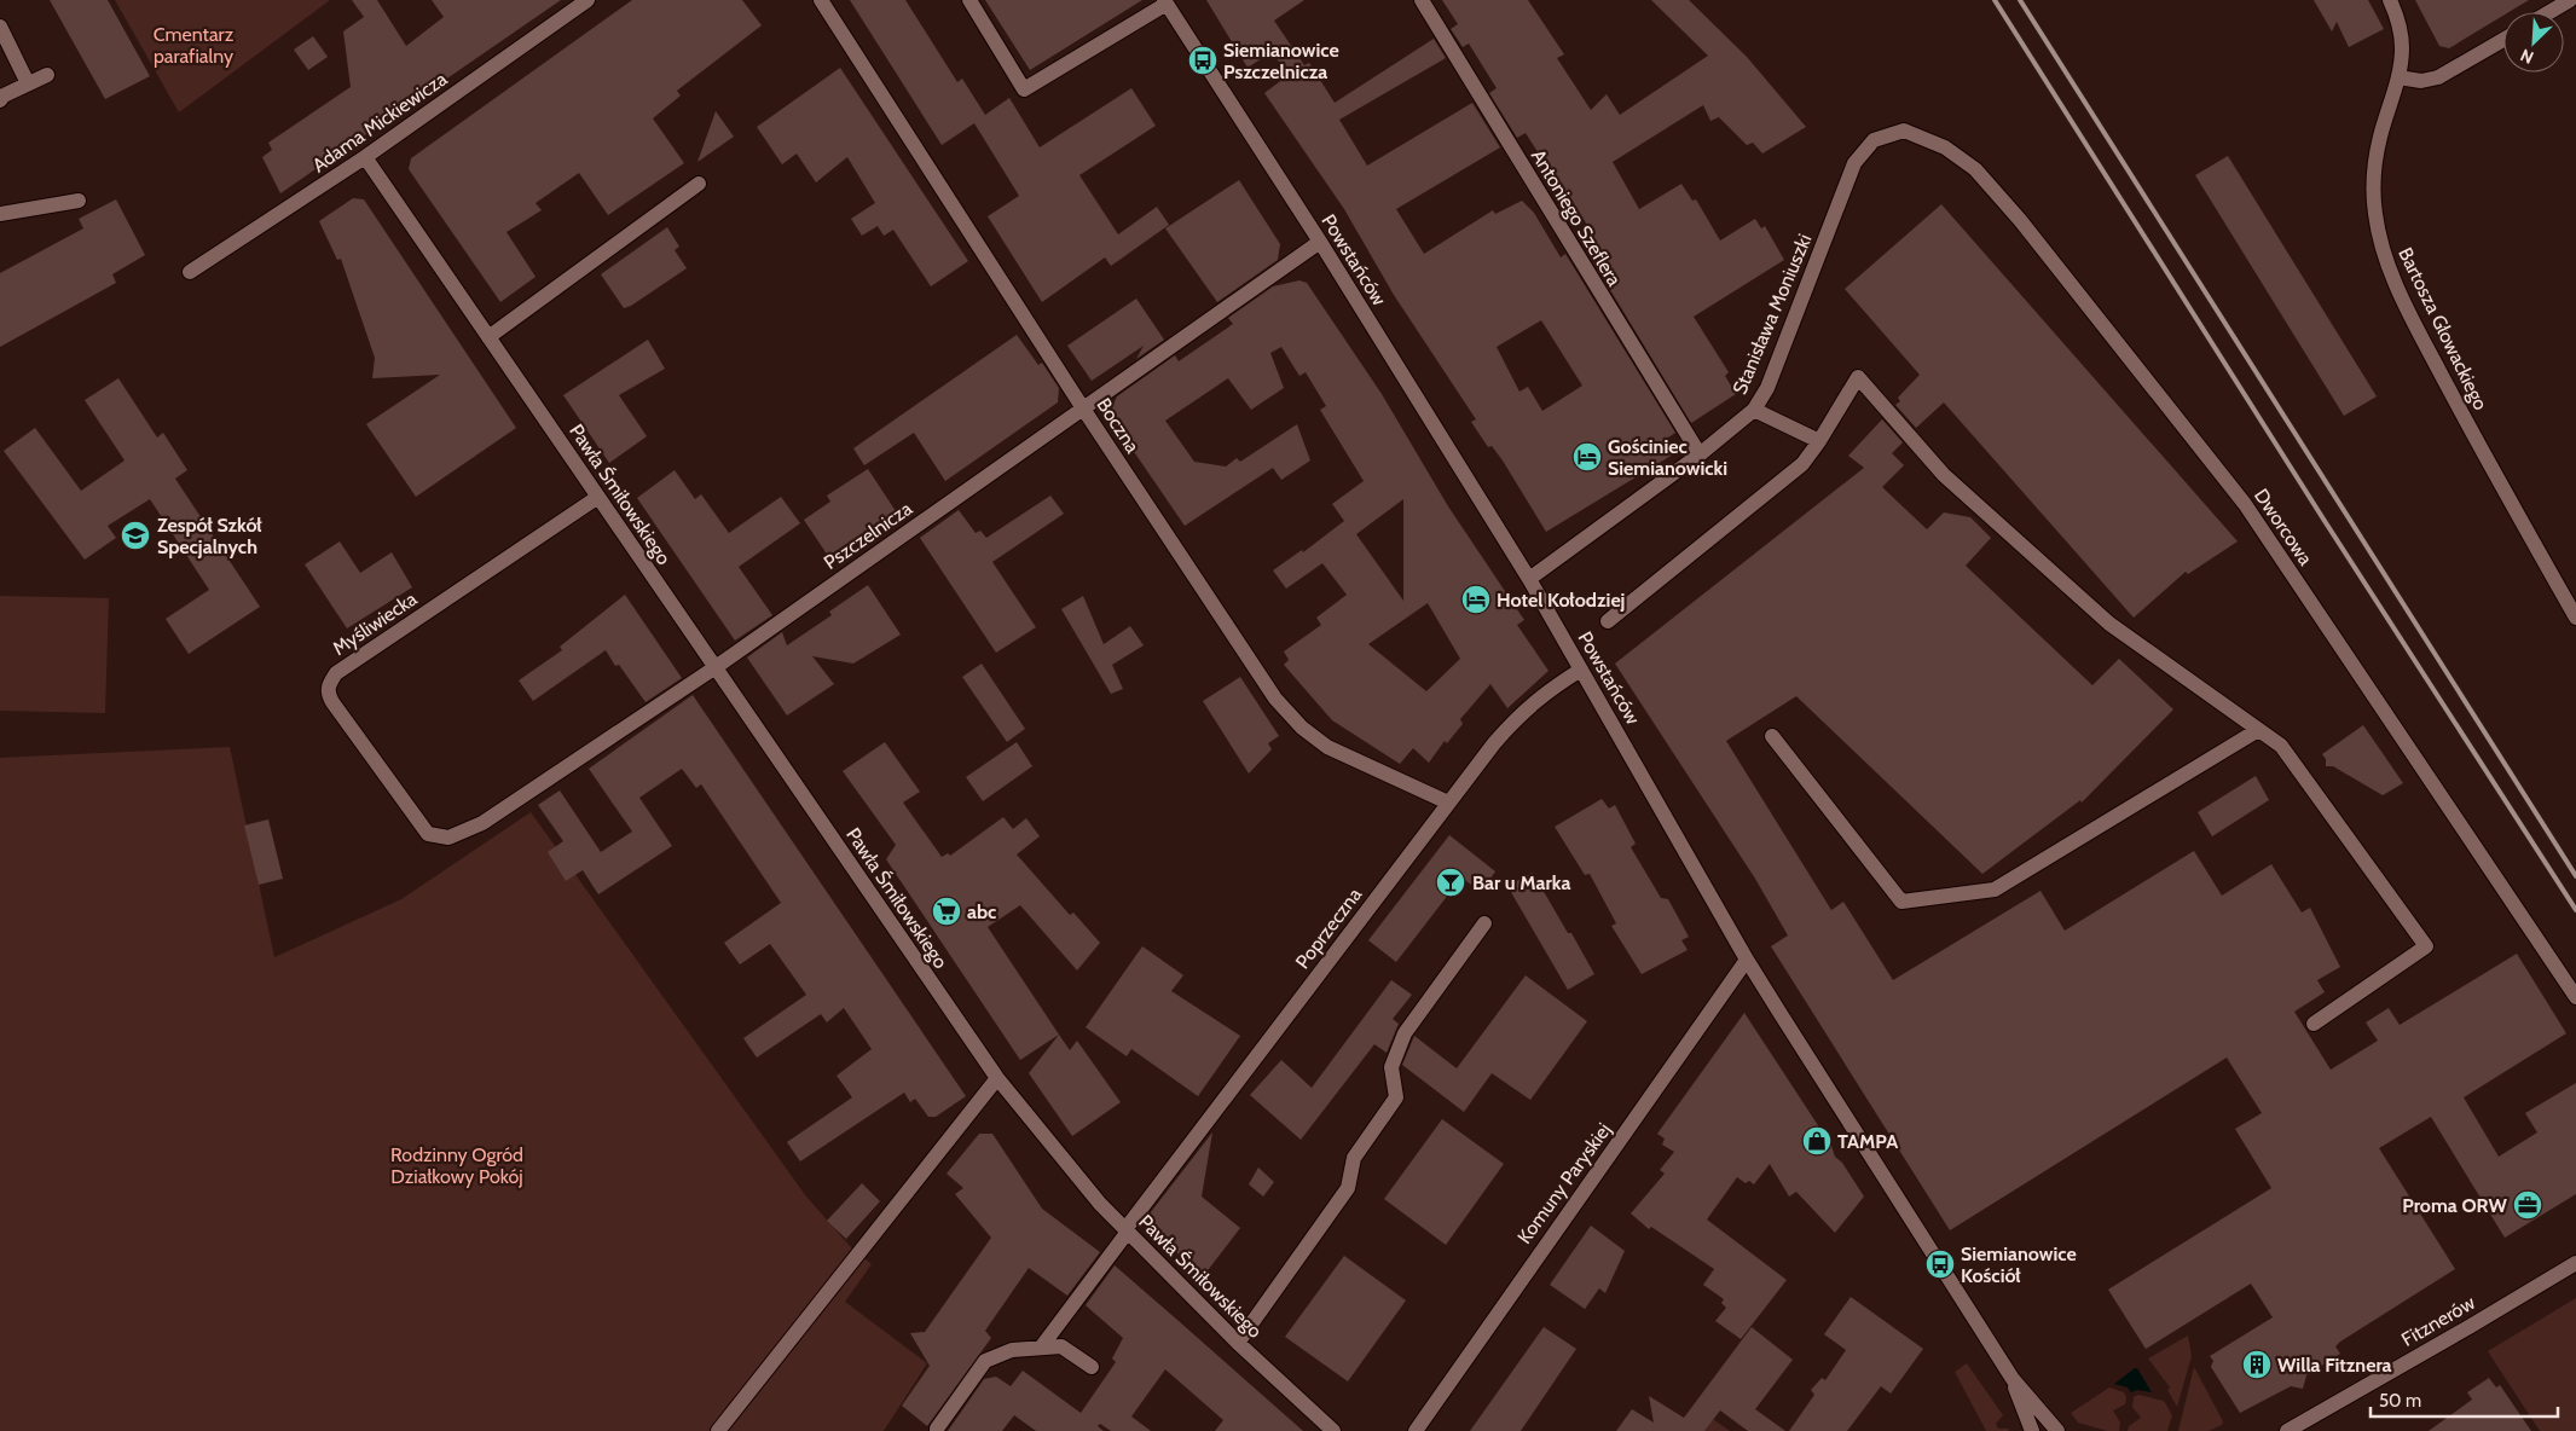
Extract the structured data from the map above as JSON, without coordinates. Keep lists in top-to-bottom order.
{
  "streets": {
    "street": [
      "Adama Mickiewicza",
      "Antoniego Szeflera",
      "Powstańców",
      "Stanisława Moniuszki",
      "Bartosza Głowackiego",
      "Boczna",
      "Pawła Śmiłowskiego",
      "Dworcowa",
      "Pszczelnicza",
      "Myśliwiecka",
      "Poprzeczna",
      "Komuny Paryskiej",
      "Fitznerów"
    ]
  },
  "crossings": [
    ["Adama Mickiewicza", "Pawła Śmiłowskiego"],
    ["Antoniego Szeflera", "Stanisława Moniuszki"],
    ["Powstańców", "Stanisława Moniuszki"],
    ["Powstańców", "Pszczelnicza"],
    ["Powstańców", "Poprzeczna"],
    ["Powstańców", "Komuny Paryskiej"],
    ["Stanisława Moniuszki", "Dworcowa"],
    ["Boczna", "Pszczelnicza"],
    ["Boczna", "Poprzeczna"],
    ["Pawła Śmiłowskiego", "Pszczelnicza"],
    ["Pawła Śmiłowskiego", "Myśliwiecka"],
    ["Pawła Śmiłowskiego", "Poprzeczna"],
    ["Pszczelnicza", "Myśliwiecka"]
  ],
  "parks": ["Cmentarz parafialny", "Rodzinny Ogród Działkowy Pokój"],
  "places": {
    "bus stop": ["Siemianowice Pszczelnicza", "Siemianowice Kościół"],
    "hotel": ["Gościniec Siemianowicki", "Hotel Kołodziej"],
    "school or university": ["Zespół Szkół Specjalnych"],
    "bar": ["Bar u Marka"],
    "supermarket": ["abc"],
    "shop": ["TAMPA"],
    "office": ["Proma ORW"],
    "building": ["Willa Fitznera"]
  },
  "scale_bar": "50 m",
  "north": "bottom left"
}
